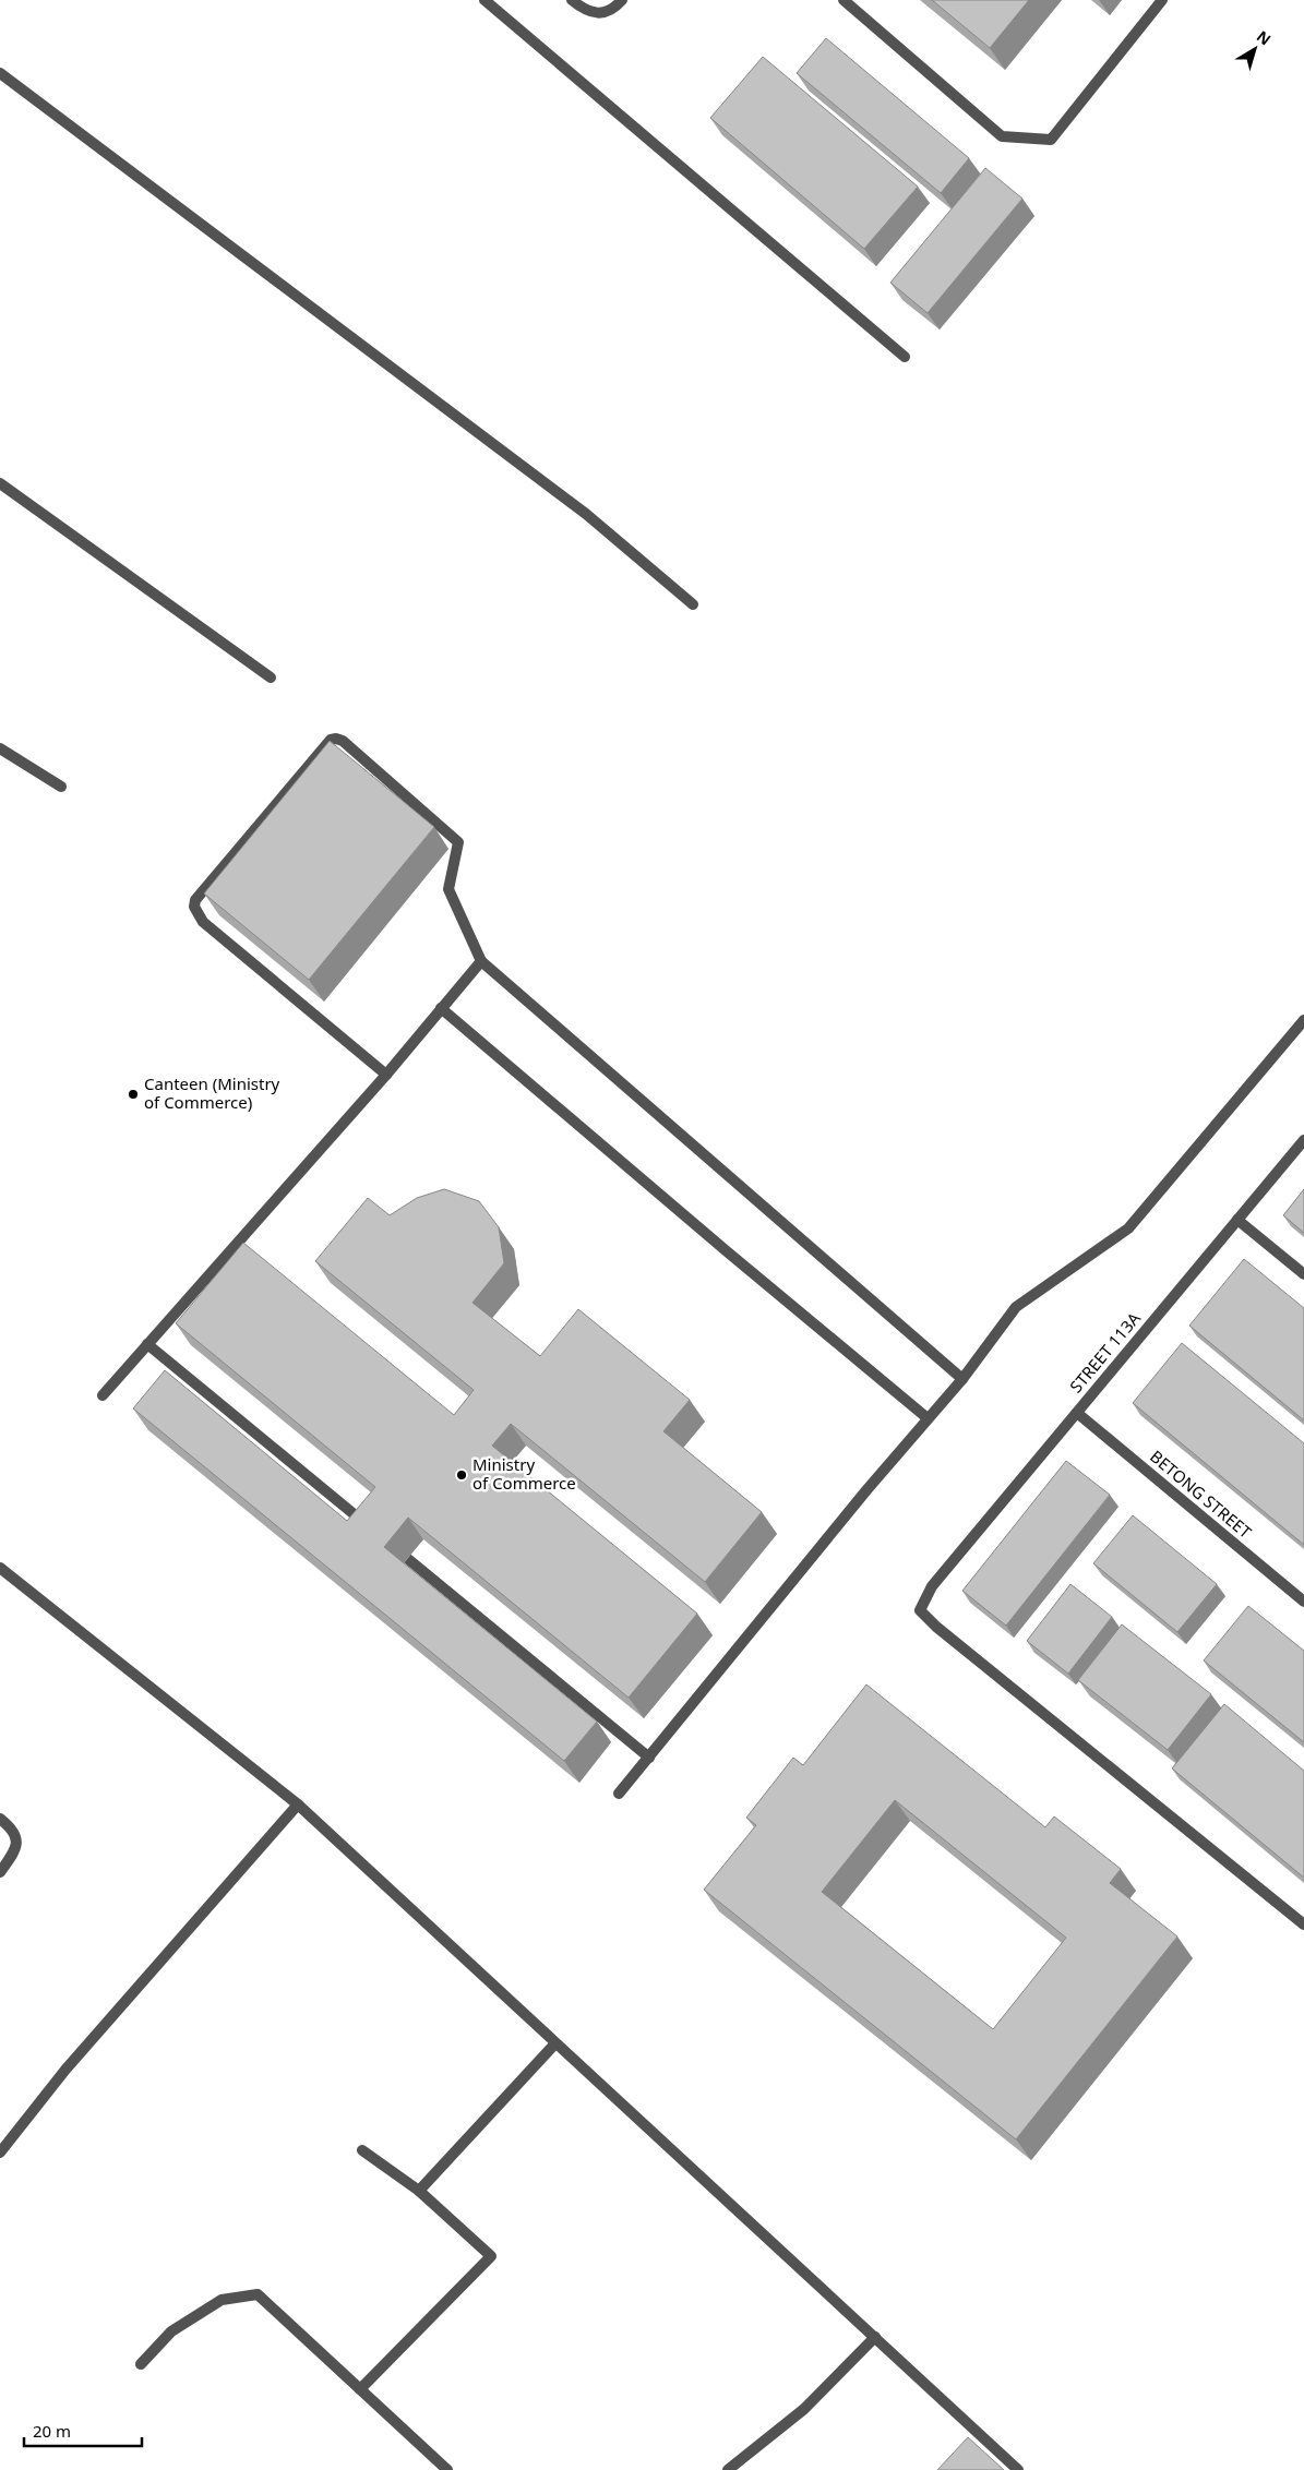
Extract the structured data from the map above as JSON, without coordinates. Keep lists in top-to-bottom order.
{
  "streets": {
    "street": ["STREET 113A", "BETONG STREET"]
  },
  "crossings": [
    ["STREET 113A", "BETONG STREET"]
  ],
  "places": ["Canteen (Ministry of Commerce)", "Ministry of Commerce"],
  "scale_bar": "20 m",
  "north": "top right"
}
